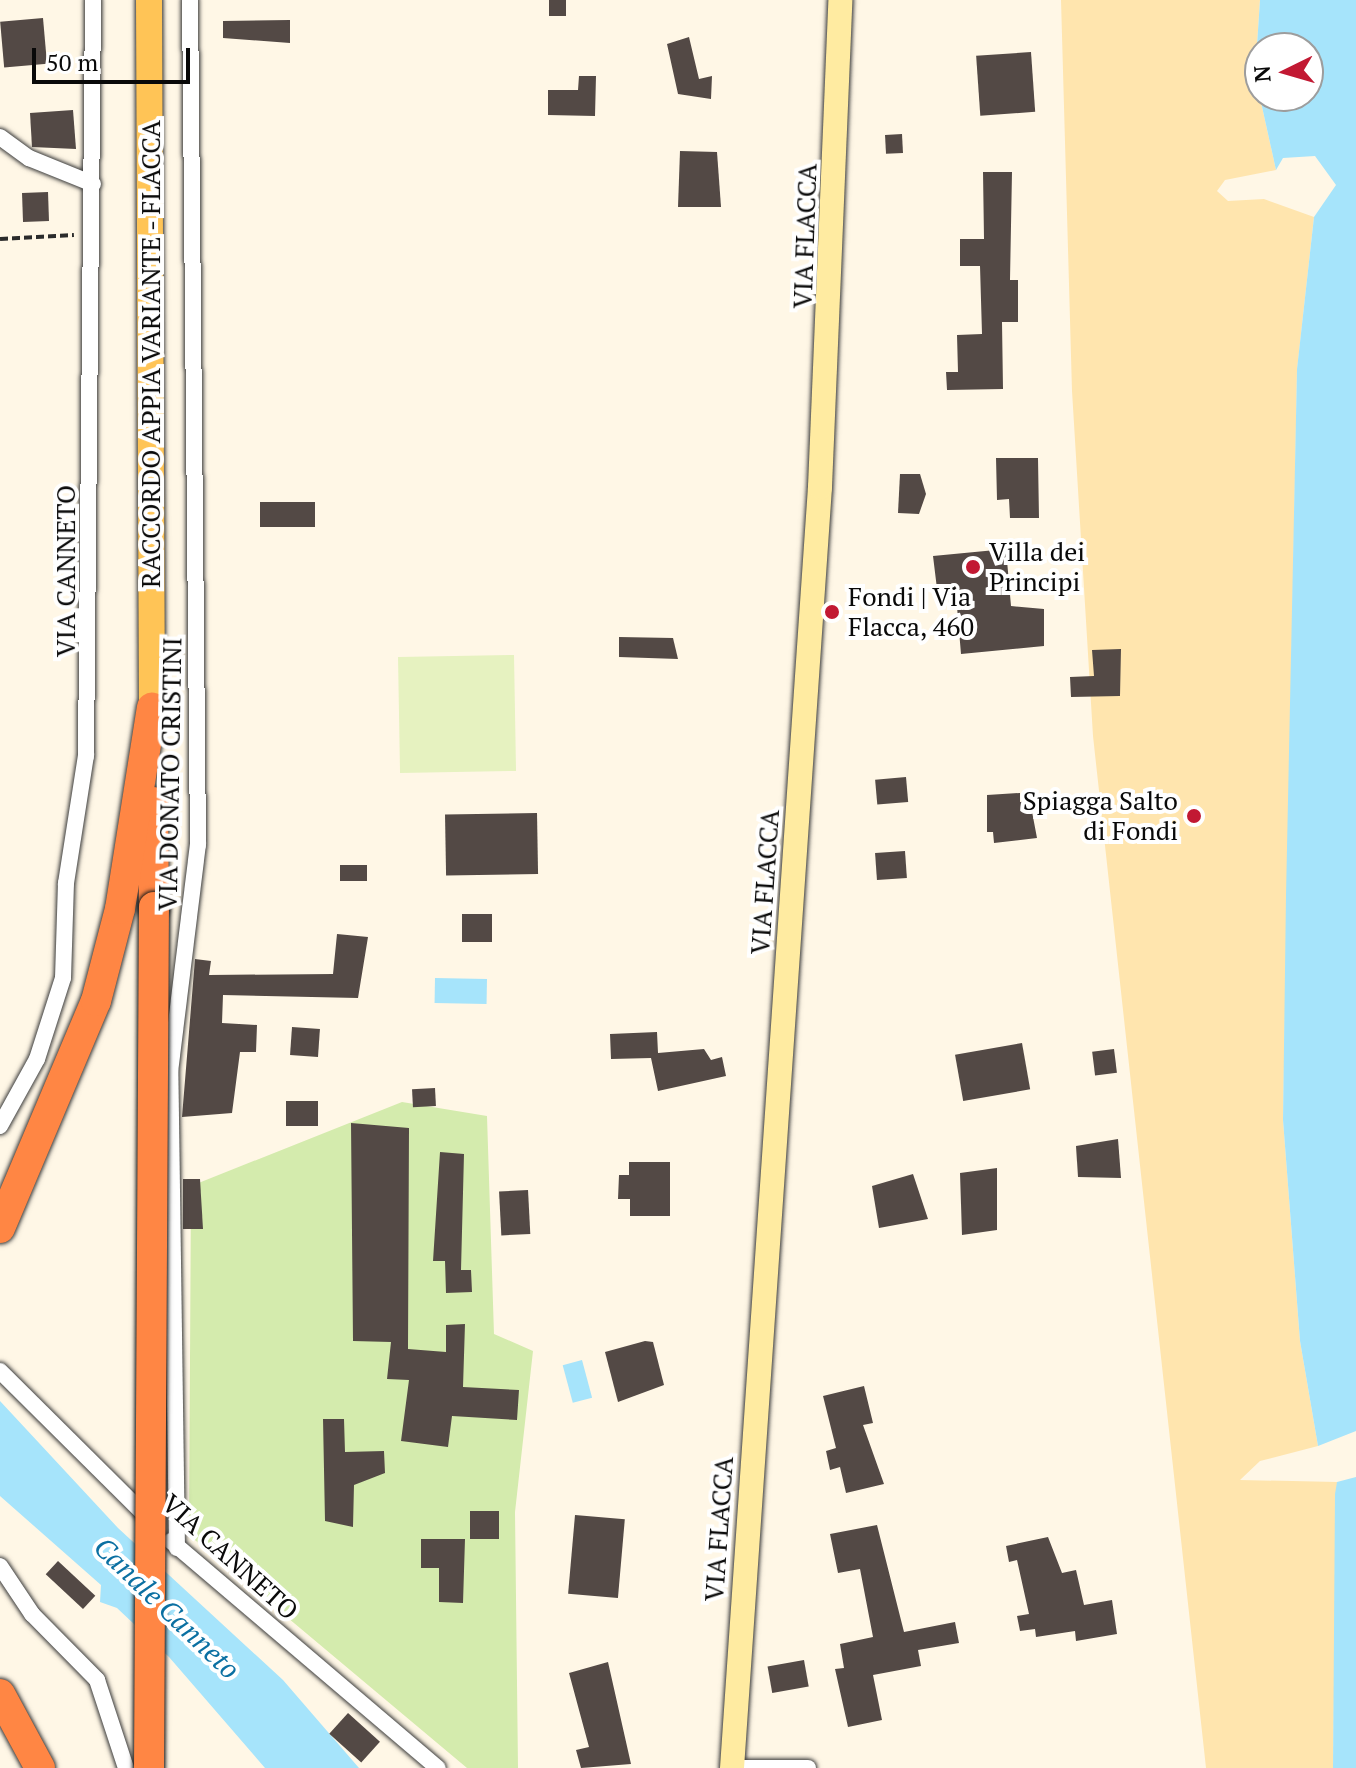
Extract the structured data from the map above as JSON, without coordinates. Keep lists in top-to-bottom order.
{
  "streets": {
    "main road": ["VIA FLACCA", "RACCORDO APPIA VARIANTE - FLACCA"],
    "street": ["VIA CANNETO", "VIA DONATO CRISTINI"]
  },
  "crossings": [
    ["VIA CANNETO", "VIA DONATO CRISTINI"]
  ],
  "water": ["Canale Canneto"],
  "places": ["Villa dei Principi", "Fondi | Via Flacca, 460", "Spiagga Salto di Fondi"],
  "scale_bar": "50 m",
  "north": "left"
}
